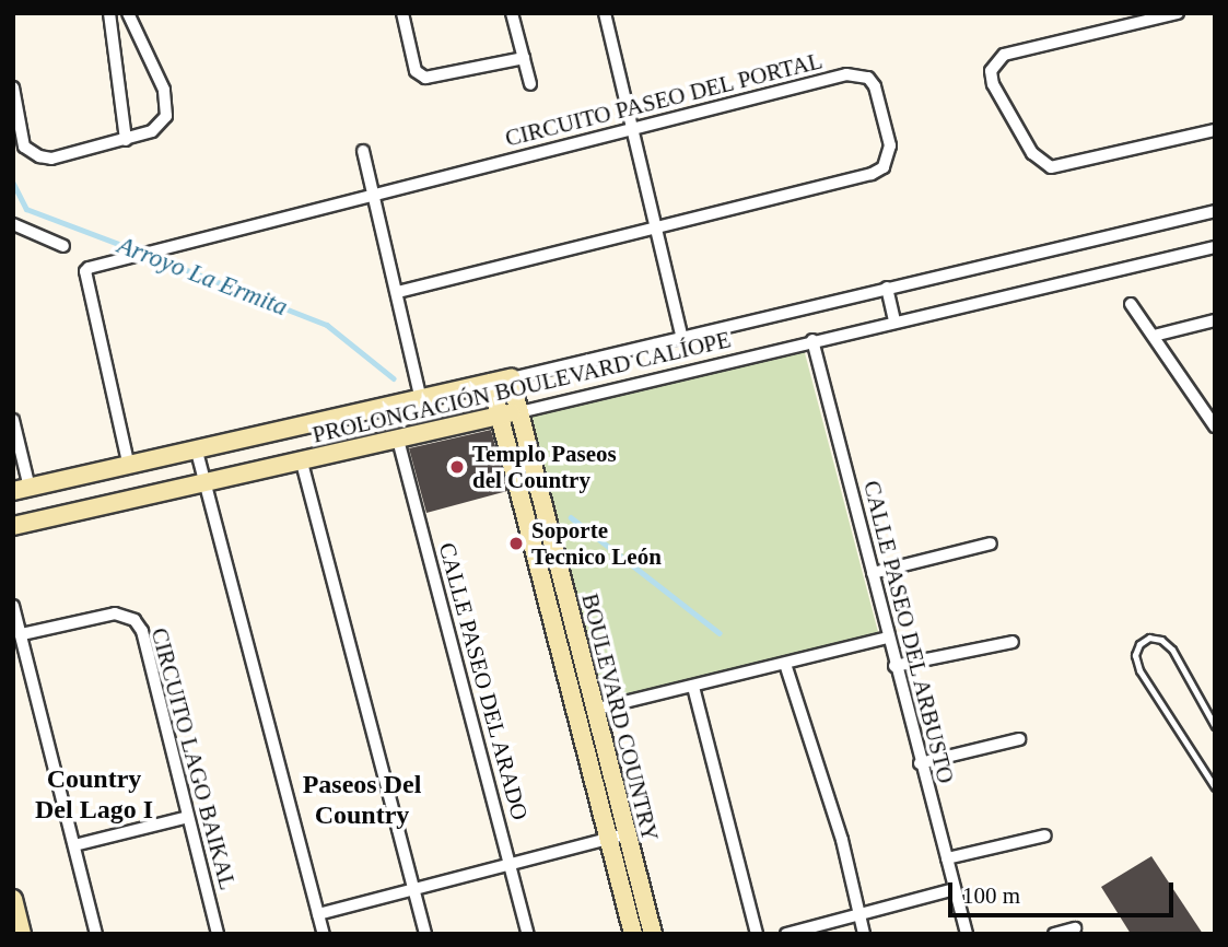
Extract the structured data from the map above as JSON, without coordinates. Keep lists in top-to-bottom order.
{
  "streets": {
    "street": [
      "CIRCUITO PASEO DEL PORTAL",
      "PROLONGACIÓN BOULEVARD CALÍOPE",
      "CALLE PASEO DEL ARBUSTO",
      "CALLE PASEO DEL ARADO",
      "BOULEVARD COUNTRY",
      "CIRCUITO LAGO BAIKAL"
    ]
  },
  "crossings": [
    ["CIRCUITO PASEO DEL PORTAL", "PROLONGACIÓN BOULEVARD CALÍOPE"],
    ["PROLONGACIÓN BOULEVARD CALÍOPE", "CALLE PASEO DEL ARBUSTO"],
    ["PROLONGACIÓN BOULEVARD CALÍOPE", "CALLE PASEO DEL ARADO"],
    ["PROLONGACIÓN BOULEVARD CALÍOPE", "BOULEVARD COUNTRY"]
  ],
  "districts": ["Country Del Lago I", "Paseos Del Country"],
  "water": ["Arroyo La Ermita"],
  "places": ["Templo Paseos del Country", "Soporte Tecnico León"],
  "scale_bar": "100 m"
}
